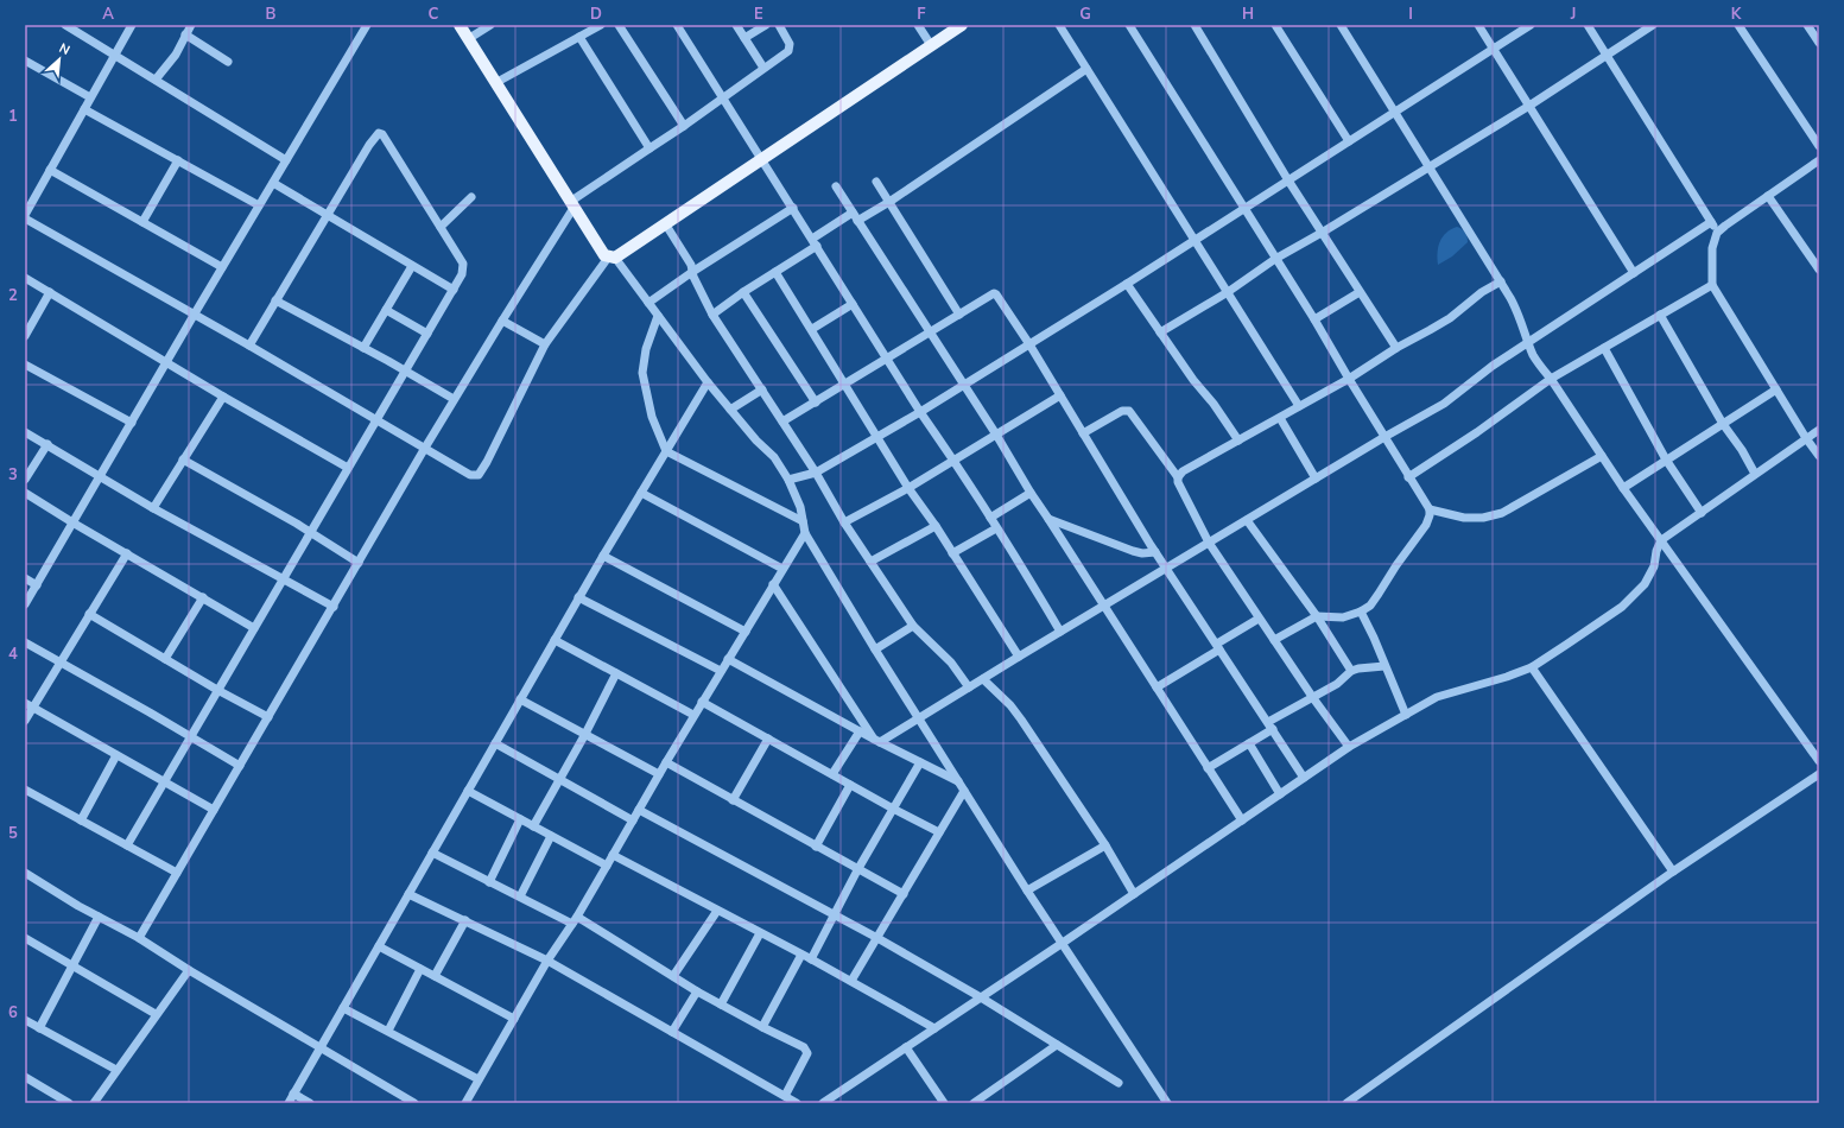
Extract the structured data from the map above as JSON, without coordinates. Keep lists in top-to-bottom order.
{
  "north": "top right",
  "grid": {
    "columns": [
      "A",
      "B",
      "C",
      "D",
      "E",
      "F",
      "G",
      "H",
      "I",
      "J",
      "K"
    ],
    "rows": [
      "1",
      "2",
      "3",
      "4",
      "5",
      "6"
    ]
  }
}
